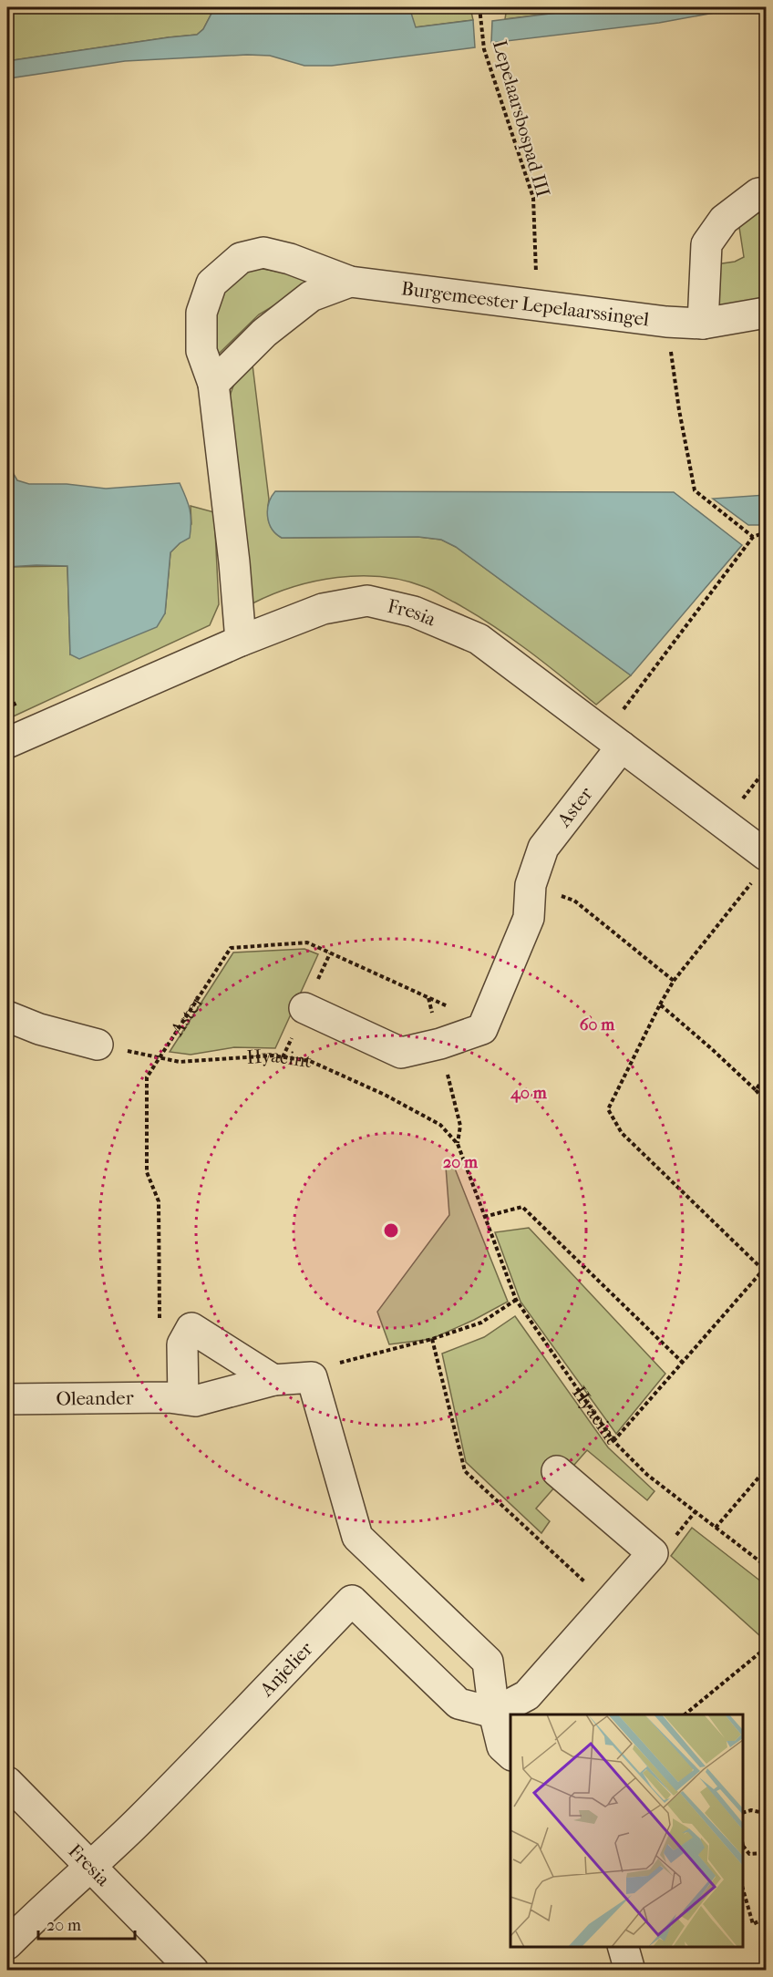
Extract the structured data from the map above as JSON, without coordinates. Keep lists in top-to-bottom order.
{
  "streets": {
    "street": [
      "Burgemeester Lepelaarssingel",
      "Fresia",
      "Aster",
      "Oleander",
      "Anjelier"
    ],
    "path": ["Lepelaarsbospad III", "Hyacint"]
  },
  "crossings": [
    ["Lepelaarsbospad III", "Burgemeester Lepelaarssingel"],
    ["Burgemeester Lepelaarssingel", "Fresia"],
    ["Fresia", "Aster"],
    ["Fresia", "Anjelier"],
    ["Aster", "Hyacint"]
  ],
  "scale_bar": "20 m",
  "rings": ["60 m", "40 m", "20 m"]
}
